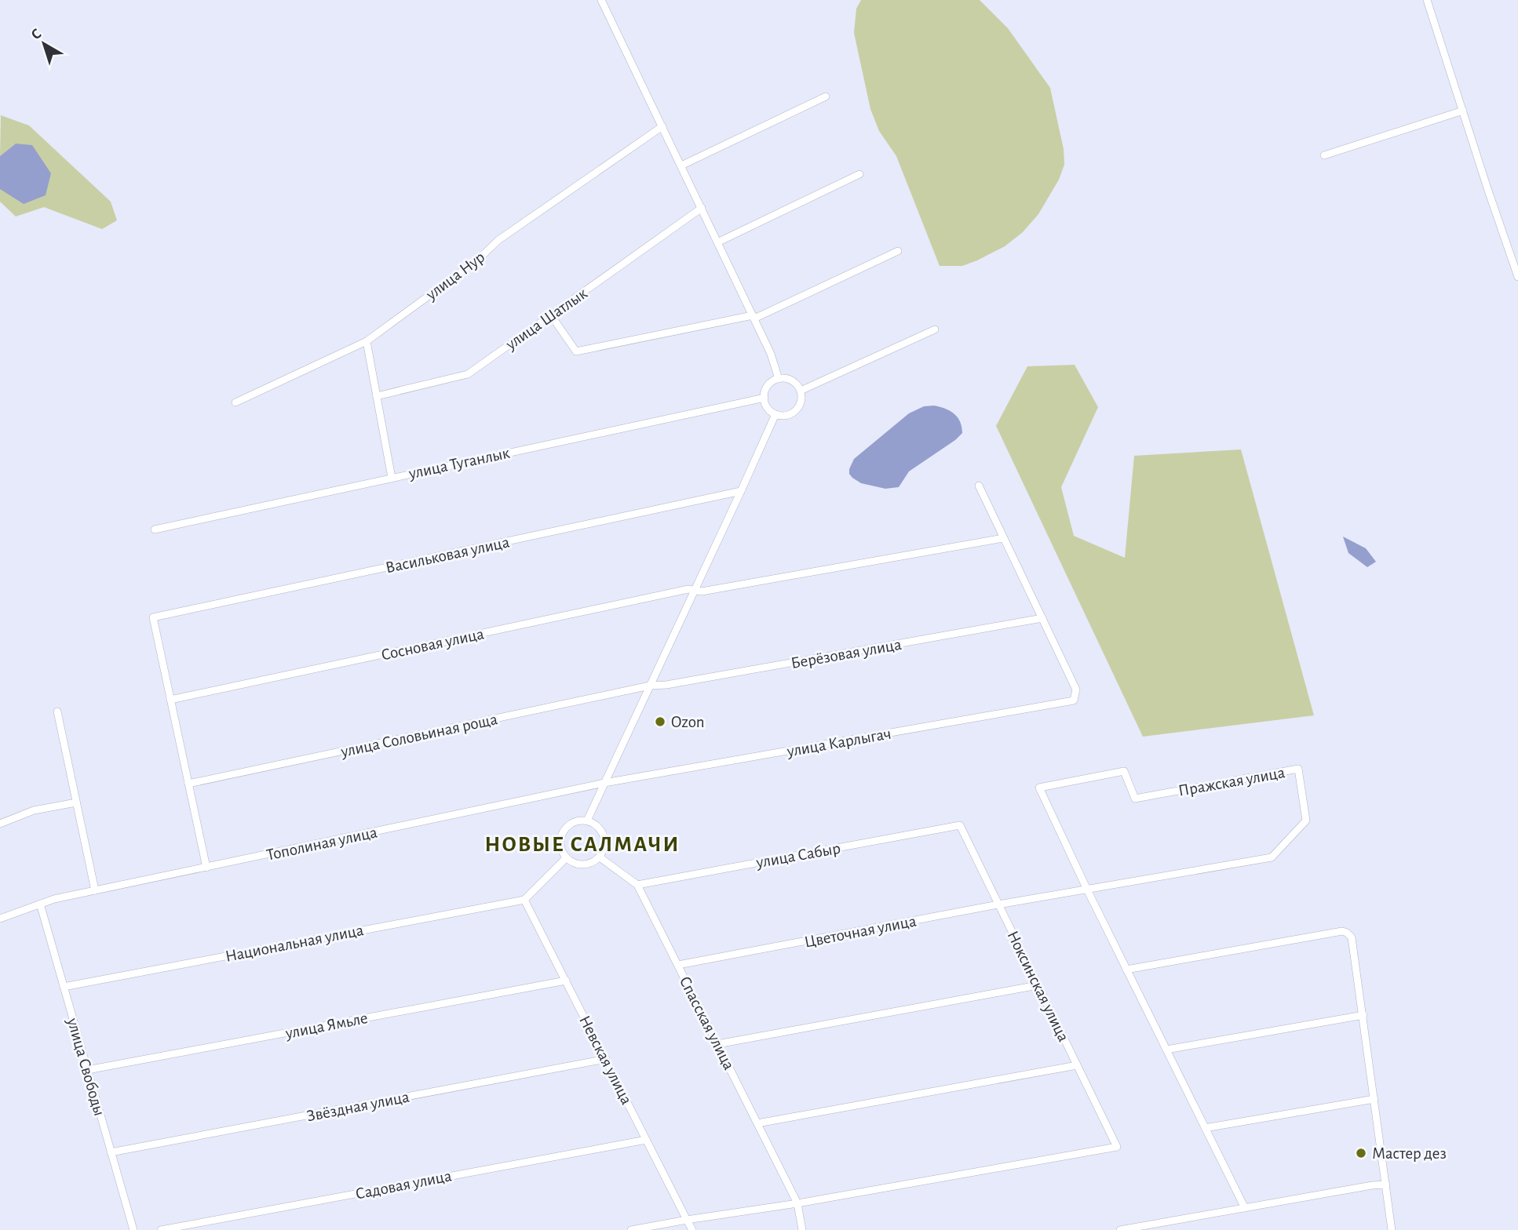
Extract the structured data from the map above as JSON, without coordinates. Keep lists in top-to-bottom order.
{
  "streets": {
    "street": [
      "улица Нур",
      "улица Шатлык",
      "улица Туганлык",
      "Васильковая улица",
      "Сосновая улица",
      "Берёзовая улица",
      "улица Соловьиная роща",
      "улица Карлыгач",
      "Пражская улица",
      "Тополиная улица",
      "улица Сабыр",
      "Цветочная улица",
      "Национальная улица",
      "Ноксинская улица",
      "Спасская улица",
      "улица Ямьле",
      "Невская улица",
      "улица Свободы",
      "Звёздная улица",
      "Садовая улица"
    ]
  },
  "crossings": [
    ["Васильковая улица", "Сосновая улица"],
    ["Берёзовая улица", "улица Соловьиная роща"],
    ["Берёзовая улица", "улица Карлыгач"],
    ["улица Карлыгач", "Тополиная улица"],
    ["Пражская улица", "Цветочная улица"],
    ["Тополиная улица", "улица Свободы"],
    ["улица Сабыр", "Ноксинская улица"],
    ["улица Сабыр", "Спасская улица"],
    ["Цветочная улица", "Ноксинская улица"],
    ["Цветочная улица", "Спасская улица"],
    ["Национальная улица", "Невская улица"],
    ["Национальная улица", "улица Свободы"],
    ["Ноксинская улица", "Спасская улица"],
    ["улица Ямьле", "Невская улица"],
    ["улица Ямьле", "улица Свободы"],
    ["Невская улица", "Звёздная улица"],
    ["Невская улица", "Садовая улица"],
    ["улица Свободы", "Звёздная улица"]
  ],
  "districts": ["НОВЫЕ САЛМАЧИ"],
  "places": ["Ozon", "Мастер дез"],
  "north": "top left"
}
